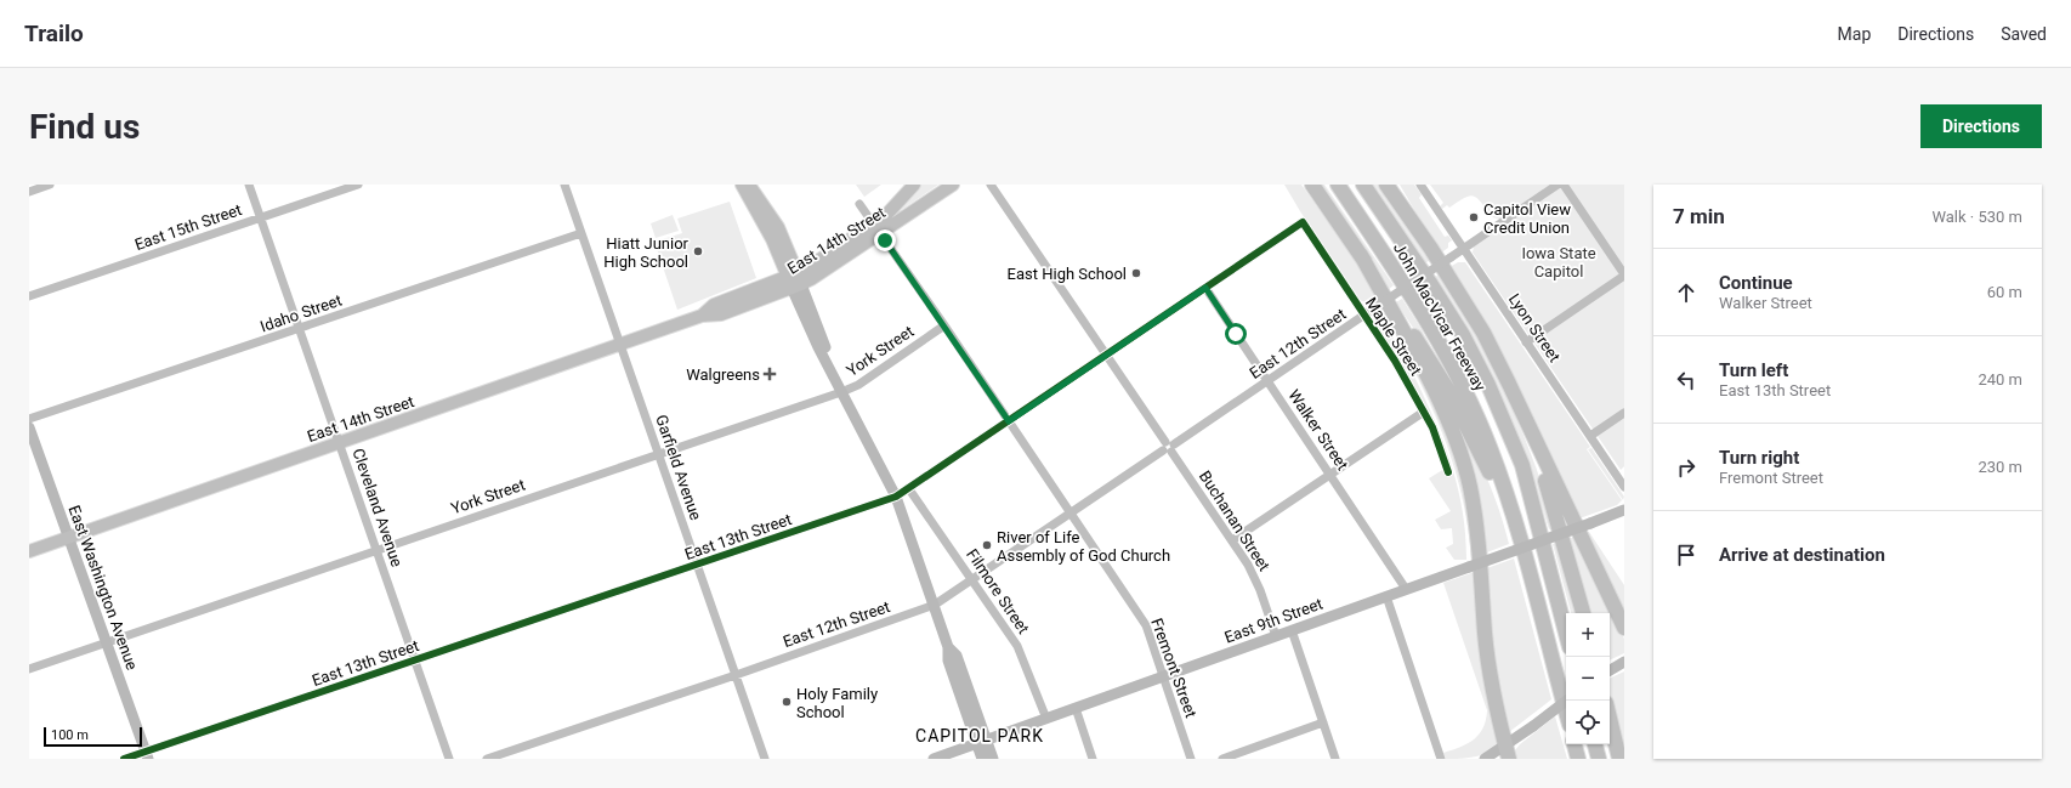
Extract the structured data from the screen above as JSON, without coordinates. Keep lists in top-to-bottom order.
{
  "streets": {
    "highway": ["John MacVicar Freeway"],
    "main road": ["East 14th Street"],
    "street": [
      "East 15th Street",
      "Idaho Street",
      "Lyon Street",
      "Maple Street",
      "East 12th Street",
      "York Street",
      "Walker Street",
      "Garfield Avenue",
      "Cleveland Avenue",
      "Buchanan Street",
      "East 13th Street",
      "East Washington Avenue",
      "Filmore Street",
      "East 9th Street",
      "Fremont Street"
    ]
  },
  "crossings": [
    ["East 15th Street", "Cleveland Avenue"],
    ["East 14th Street", "Garfield Avenue"],
    ["East 14th Street", "Cleveland Avenue"],
    ["East 14th Street", "East Washington Avenue"],
    ["East 14th Street", "Fremont Street"],
    ["Idaho Street", "Garfield Avenue"],
    ["Idaho Street", "Cleveland Avenue"],
    ["Lyon Street", "East 12th Street"],
    ["Maple Street", "East 12th Street"],
    ["Maple Street", "East 13th Street"],
    ["East 12th Street", "Walker Street"],
    ["East 12th Street", "Garfield Avenue"],
    ["East 12th Street", "Buchanan Street"],
    ["East 12th Street", "Filmore Street"],
    ["East 12th Street", "Fremont Street"],
    ["York Street", "Garfield Avenue"],
    ["York Street", "Cleveland Avenue"],
    ["York Street", "East Washington Avenue"],
    ["York Street", "Fremont Street"],
    ["Walker Street", "East 13th Street"],
    ["Walker Street", "East 9th Street"],
    ["Garfield Avenue", "East 13th Street"],
    ["Cleveland Avenue", "East 13th Street"],
    ["Buchanan Street", "East 13th Street"],
    ["Buchanan Street", "East 9th Street"],
    ["East 13th Street", "East Washington Avenue"],
    ["East 13th Street", "Filmore Street"],
    ["East 13th Street", "Fremont Street"],
    ["Filmore Street", "East 9th Street"],
    ["East 9th Street", "Fremont Street"]
  ],
  "districts": ["CAPITOL PARK"],
  "parks": ["Iowa State Capitol"],
  "places": {
    "other": [
      "Capitol View Credit Union",
      "Hiatt Junior High School",
      "East High School",
      "River of Life Assembly of God Church",
      "Holy Family School"
    ],
    "health": ["Walgreens"]
  },
  "scale_bar": "100 m",
  "page": {
    "header": "Trailo",
    "nav": ["Map", "Directions", "Saved"],
    "buttons": "Directions",
    "title": "Find us",
    "heading": ["7 min", "Walk · 530 m"],
    "list": [
      ["Continue", "Walker Street", "60 m"],
      ["Turn left", "East 13th Street", "240 m"],
      ["Turn right", "Fremont Street", "230 m"],
      "Arrive at destination"
    ],
    "map_buttons": ["+", "−"],
    "scale": "100 m"
  }
}
